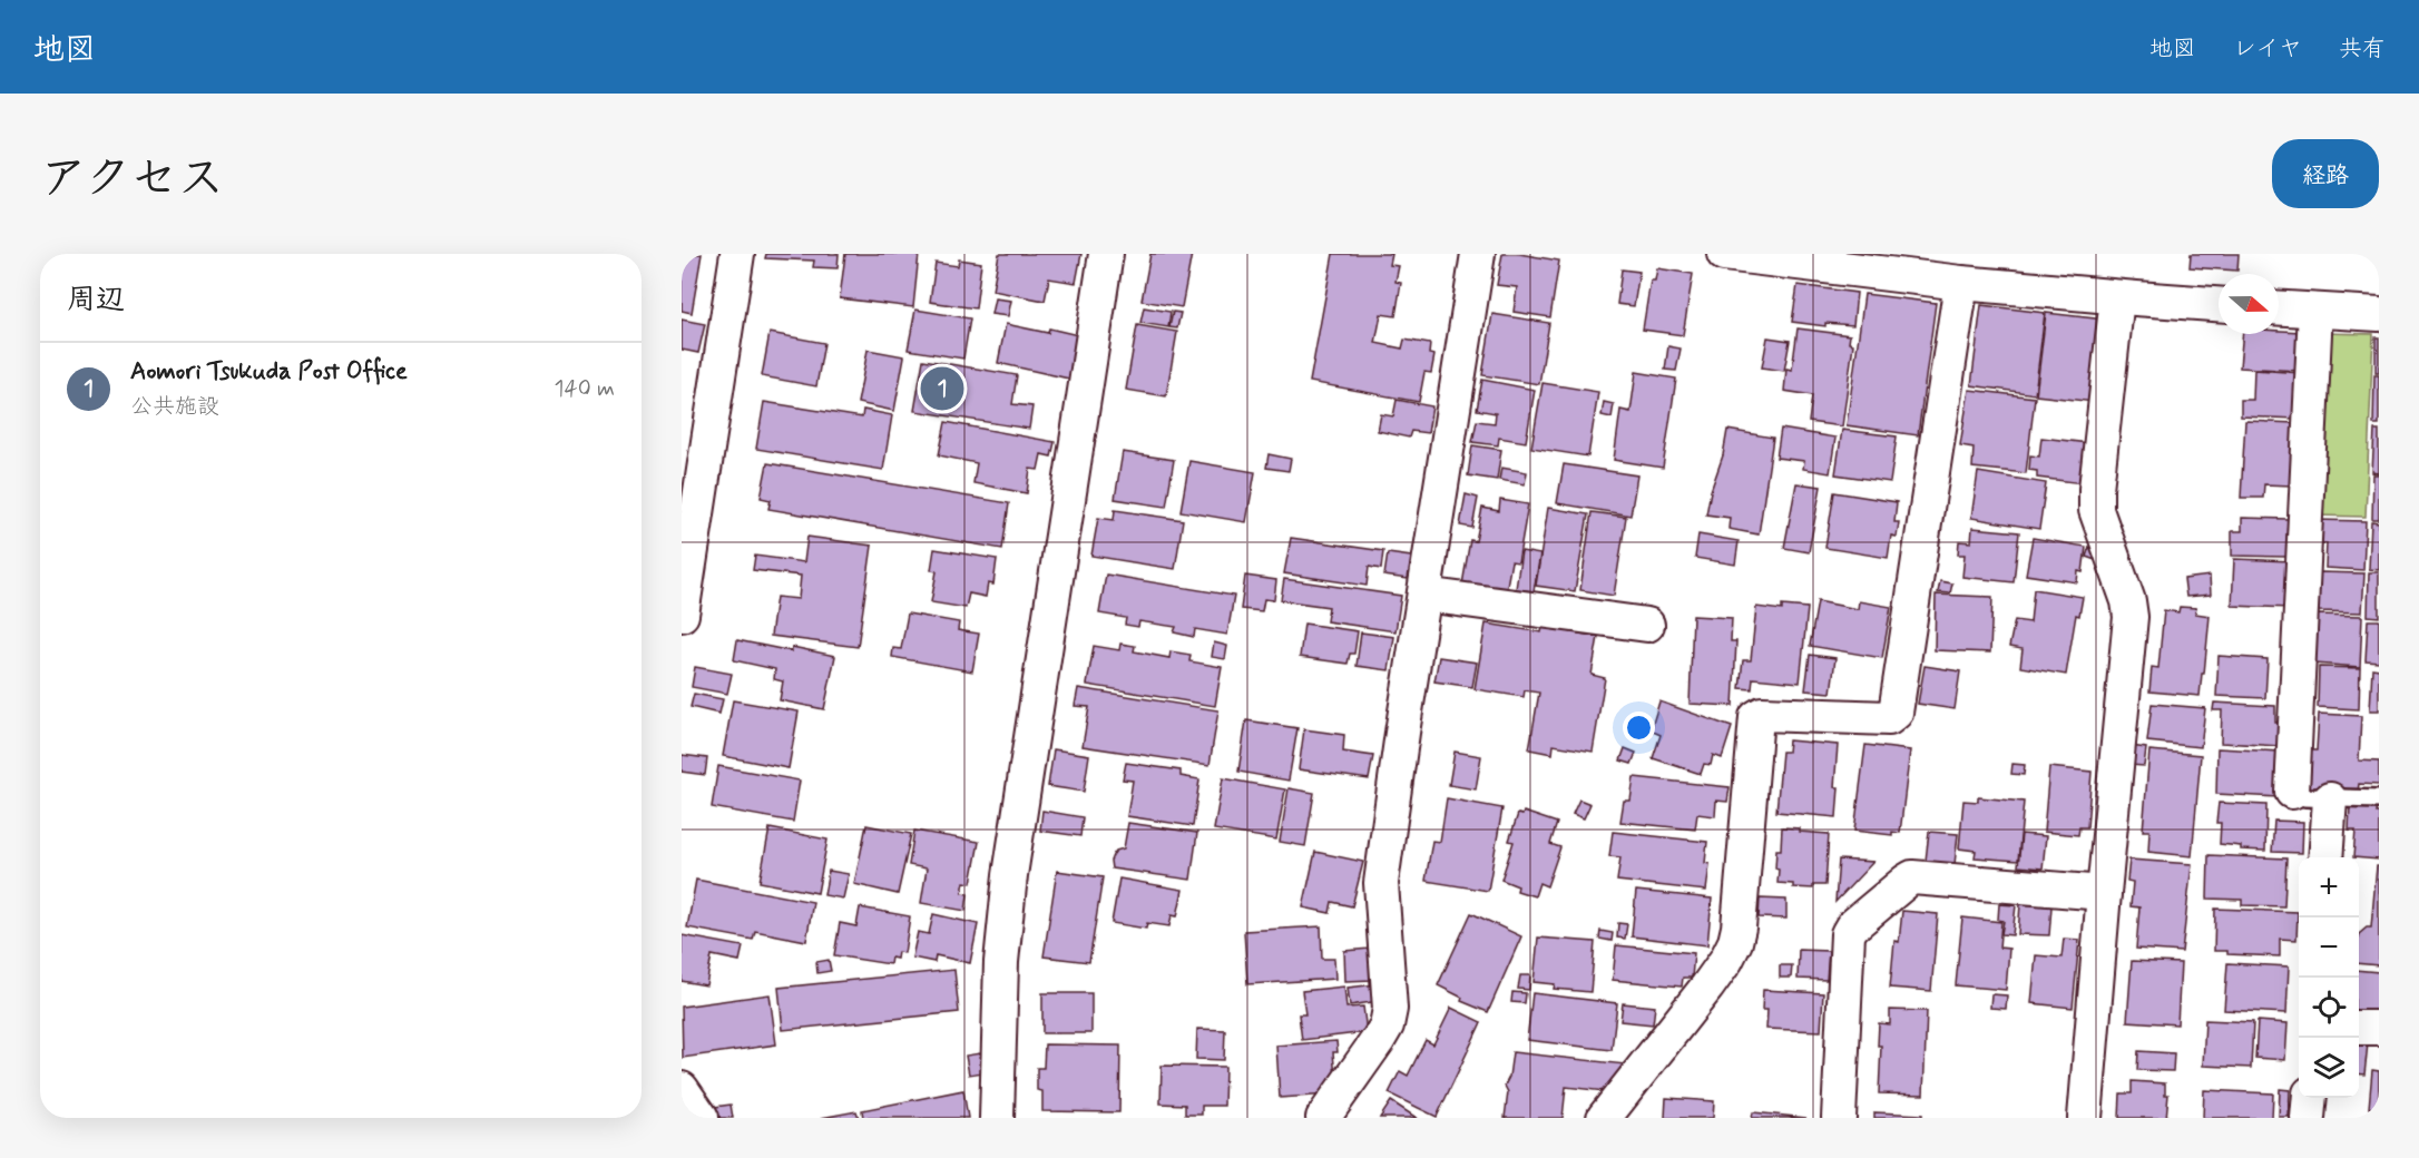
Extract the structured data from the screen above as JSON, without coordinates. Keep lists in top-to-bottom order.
{
  "north": "right",
  "page": {
    "header": "地図",
    "nav": ["地図", "レイヤ", "共有"],
    "title": "アクセス",
    "buttons": "経路",
    "heading": "周辺",
    "list": [
      {
        "mark": "1",
        "name": "Aomori Tsukuda Post Office",
        "note": "公共施設",
        "value": "140 m"
      }
    ],
    "pins": "1",
    "map_buttons": ["+", "−"]
  }
}
